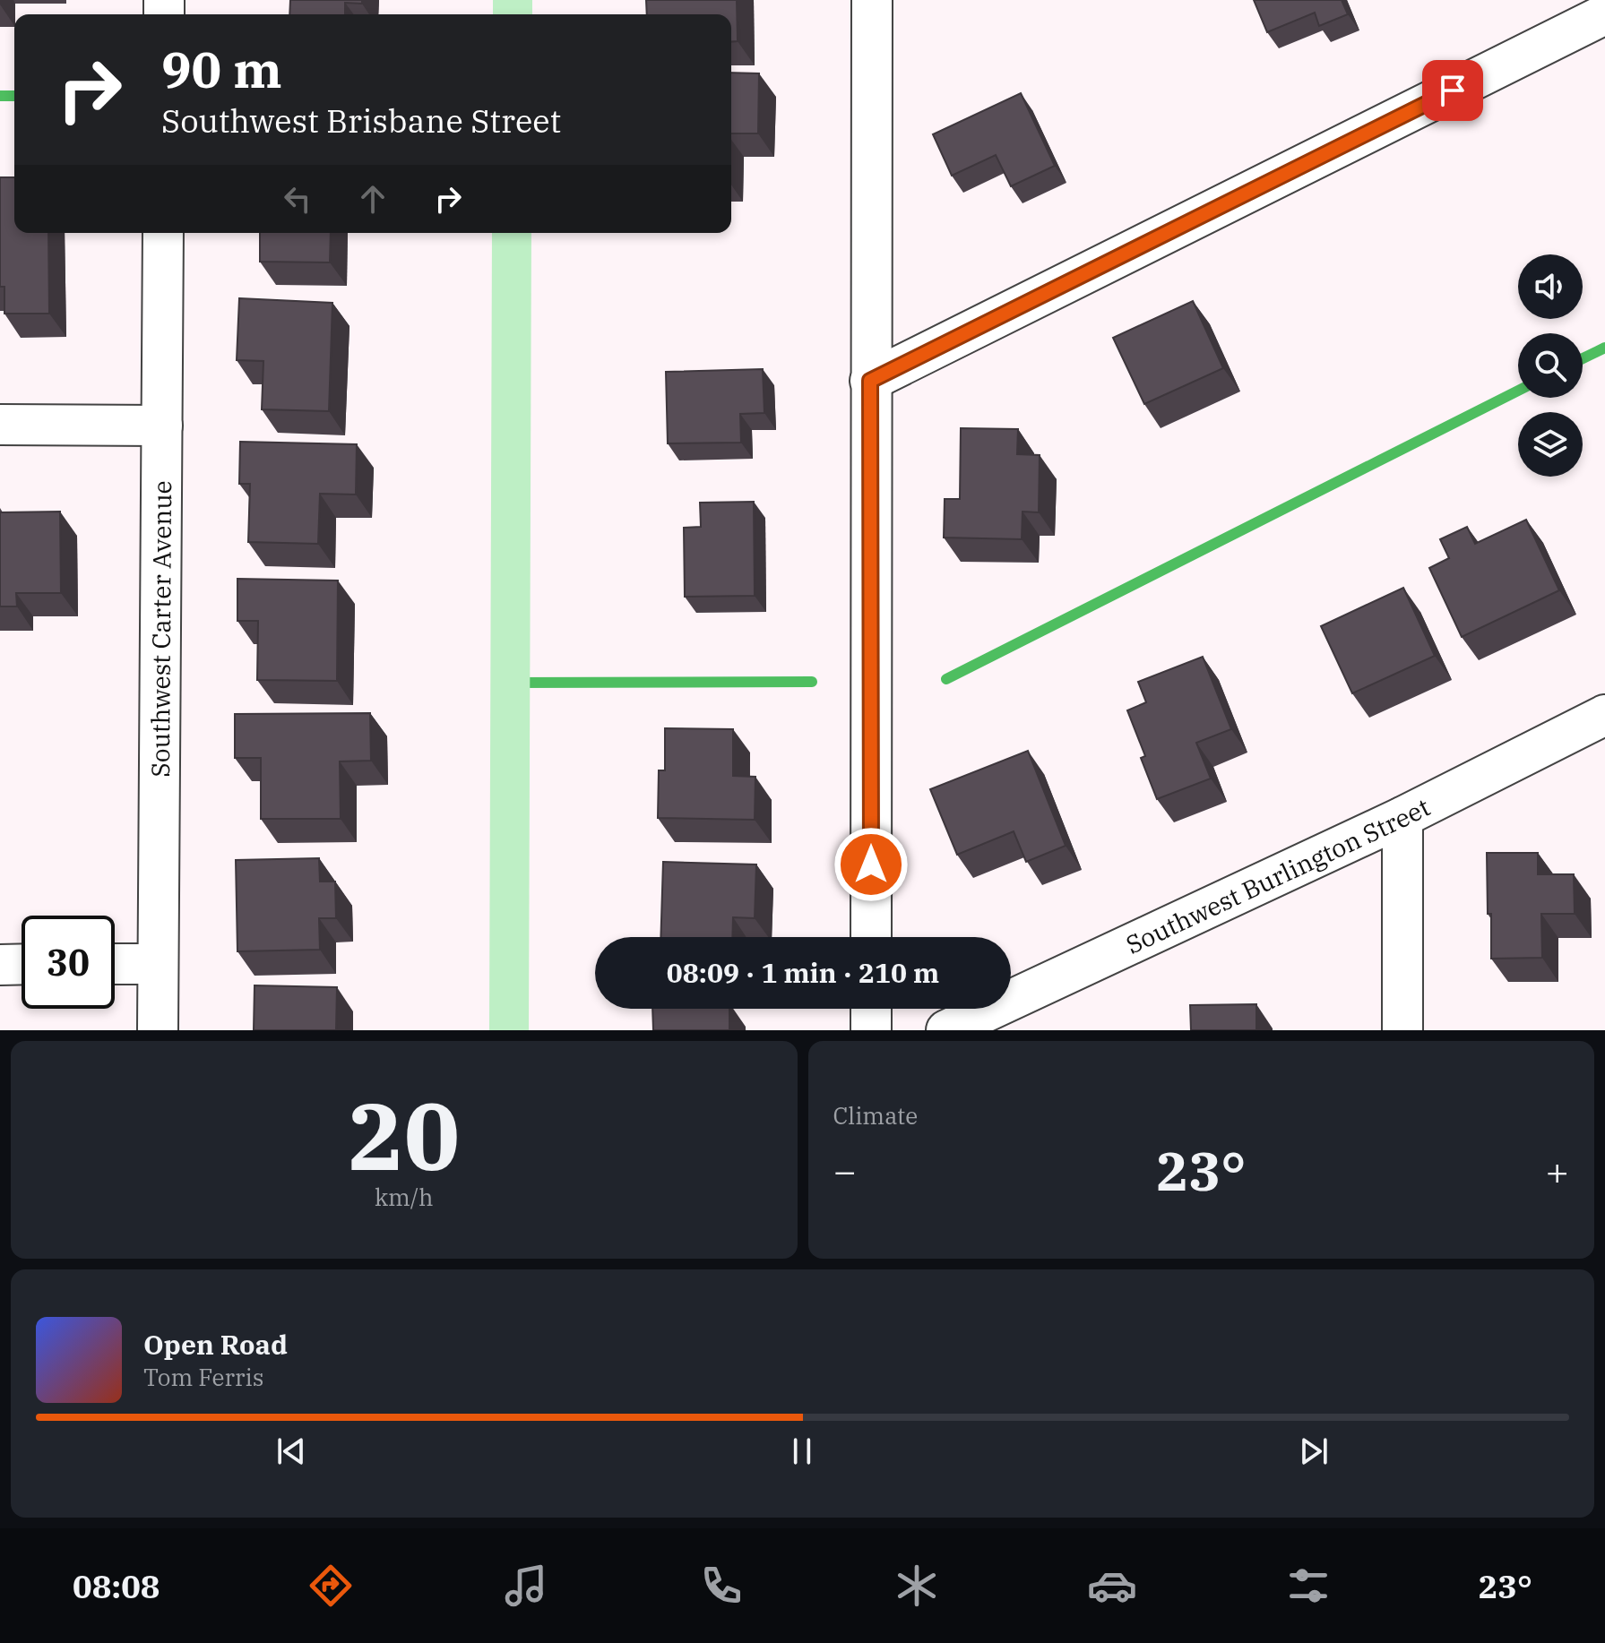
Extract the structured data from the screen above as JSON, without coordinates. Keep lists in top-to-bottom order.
{
  "streets": {
    "street": ["Southwest Carter Avenue", "Southwest Burlington Street"]
  },
  "page": {
    "turn": ["90 m", "Southwest Brisbane Street"],
    "limit": "30",
    "trip": "08:09 · 1 min · 210 m",
    "tile": [
      ["20", "km/h"],
      "Climate"
    ],
    "heat": ["−", "23°", "+"],
    "song": ["Open Road", "Tom Ferris"],
    "tabs": ["08:08", "23°"]
  }
}
